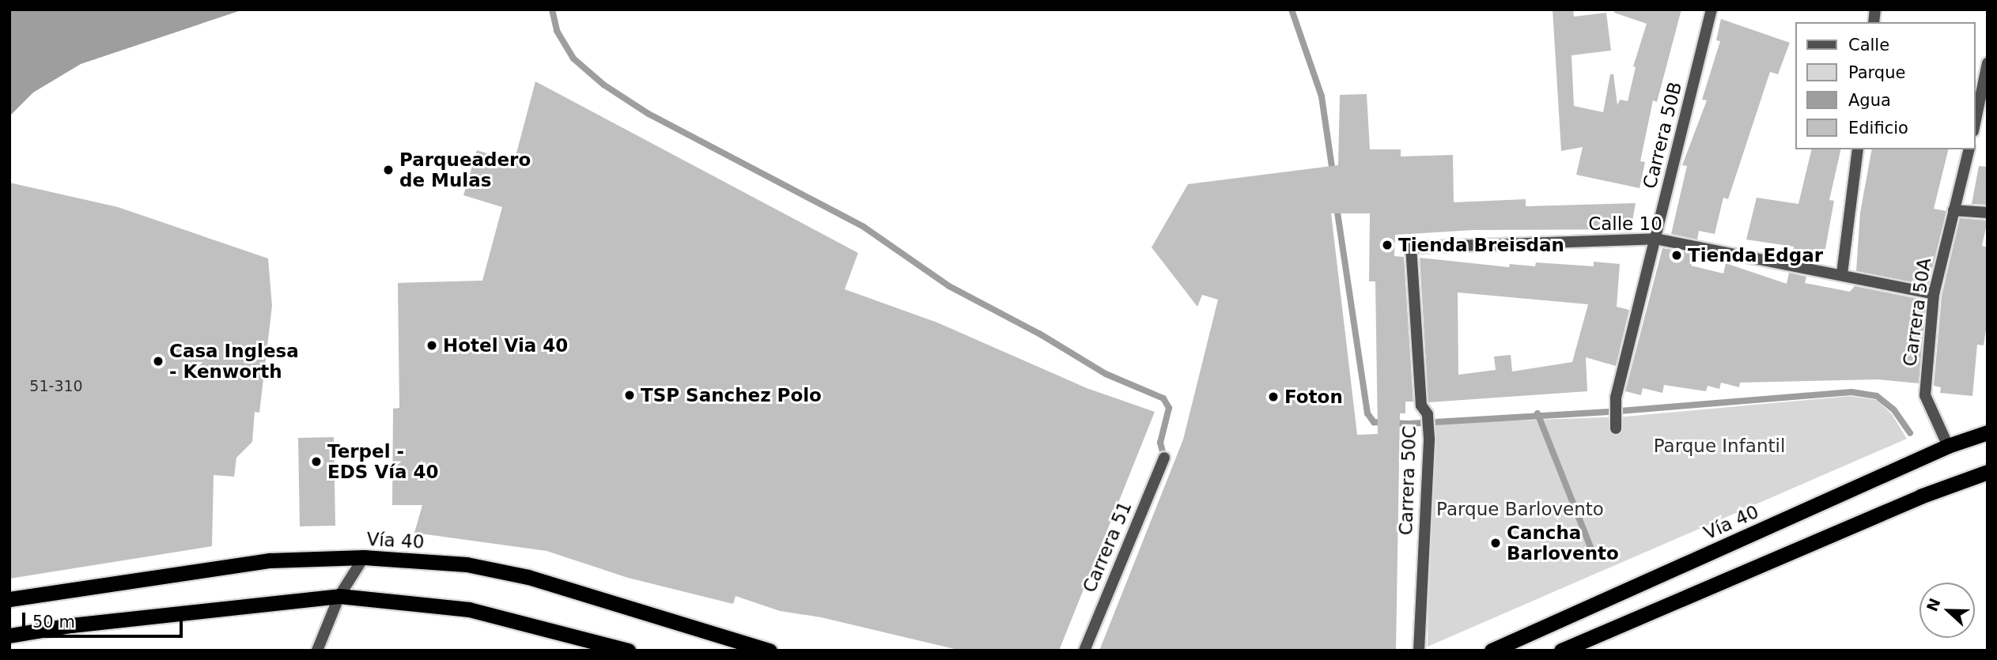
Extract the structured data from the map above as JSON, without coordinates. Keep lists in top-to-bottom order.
{
  "streets": {
    "highway": ["Vía 40"],
    "street": [
      "Carrera 50B",
      "Calle 10",
      "Carrera 50A",
      "Carrera 50C",
      "Carrera 51"
    ]
  },
  "crossings": [
    ["Carrera 50B", "Calle 10"],
    ["Calle 10", "Carrera 50A"],
    ["Calle 10", "Carrera 50C"],
    ["Carrera 50A", "Vía 40"]
  ],
  "parks": ["Parque Infantil", "Parque Barlovento"],
  "places": [
    "Parqueadero de Mulas",
    "Tienda Breisdan",
    "Tienda Edgar",
    "Hotel Via 40",
    "Casa Inglesa - Kenworth",
    "TSP Sanchez Polo",
    "Foton",
    "Terpel - EDS Vía 40",
    "Cancha Barlovento"
  ],
  "house_numbers": ["51-310"],
  "legend": [
    "Calle",
    "Parque",
    "Agua",
    "Edificio"
  ],
  "scale_bar": "50 m",
  "north": "left"
}
